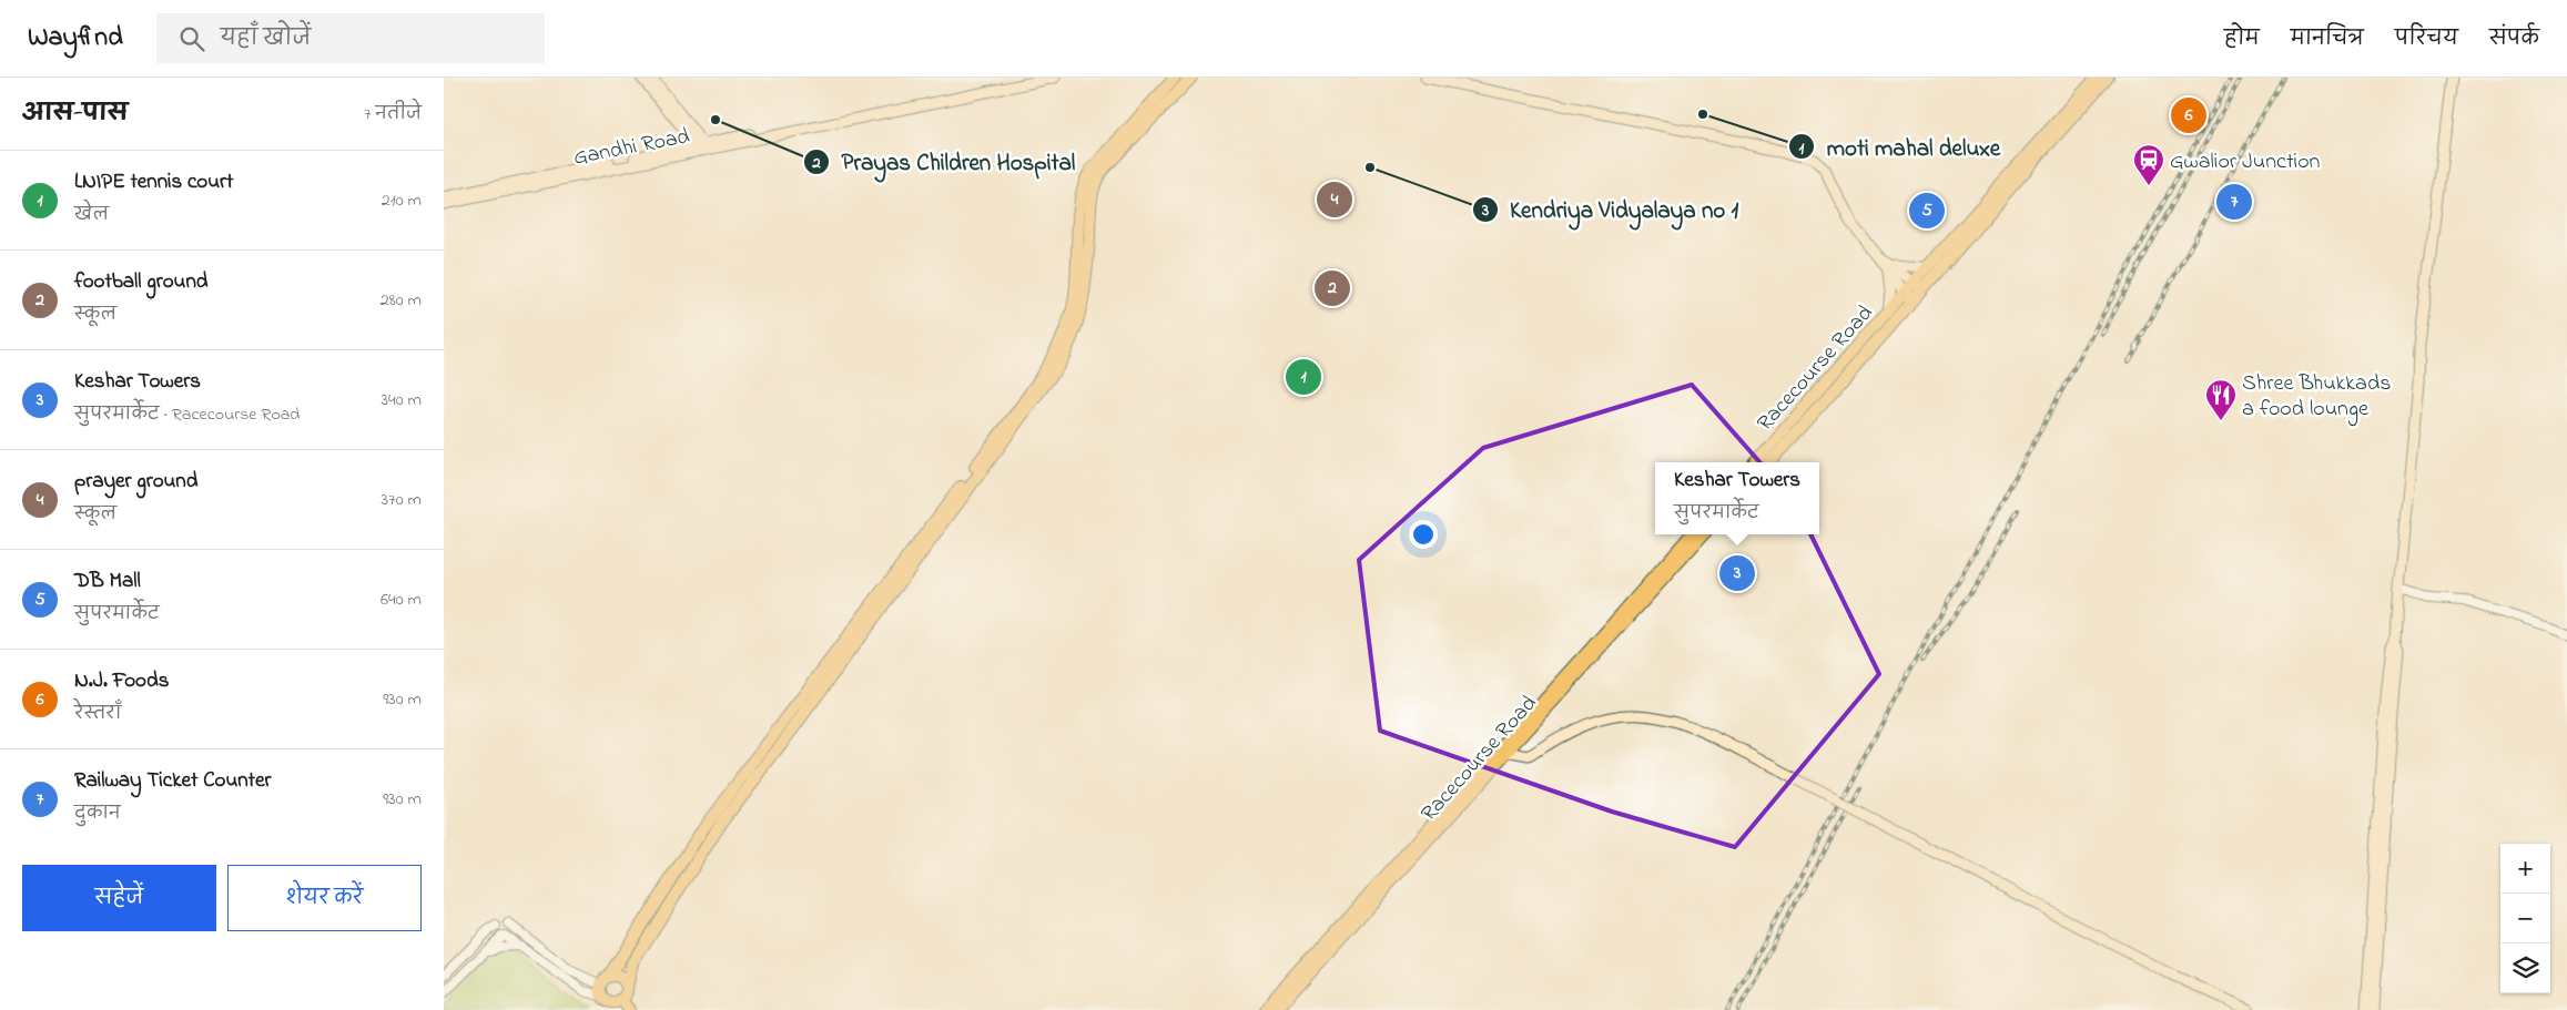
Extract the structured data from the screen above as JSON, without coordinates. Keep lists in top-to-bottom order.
{
  "streets": {
    "main road": ["Gandhi Road", "Racecourse Road"]
  },
  "places": {
    "other": ["moti mahal deluxe", "Prayas Children Hospital", "Kendriya Vidyalaya no 1"],
    "station": ["Gwalior Junction"],
    "restaurant": ["Shree Bhukkads a food lounge"]
  },
  "page": {
    "header": "Wayfind",
    "search": "यहाँ खोजें",
    "nav": [
      "होम",
      "मानचित्र",
      "परिचय",
      "संपर्क"
    ],
    "heading": ["आस-पास", "7 नतीजे"],
    "pins": [
      "6",
      "4",
      "7",
      "5",
      "2",
      "1",
      "3"
    ],
    "list": [
      {
        "mark": "1",
        "name": "LNIPE tennis court",
        "note": "खेल",
        "value": "210 m"
      },
      {
        "mark": "2",
        "name": "football ground",
        "note": "स्कूल",
        "value": "280 m"
      },
      {
        "mark": "3",
        "name": "Keshar Towers",
        "note": "सुपरमार्केट · Racecourse Road",
        "value": "340 m"
      },
      {
        "mark": "4",
        "name": "prayer ground",
        "note": "स्कूल",
        "value": "370 m"
      },
      {
        "mark": "5",
        "name": "DB Mall",
        "note": "सुपरमार्केट",
        "value": "640 m"
      },
      {
        "mark": "6",
        "name": "N.J. Foods",
        "note": "रेस्तराँ",
        "value": "930 m"
      },
      {
        "mark": "7",
        "name": "Railway Ticket Counter",
        "note": "दुकान",
        "value": "930 m"
      }
    ],
    "popup": ["Keshar Towers", "सुपरमार्केट"],
    "map_buttons": ["+", "−"],
    "buttons": ["सहेजें", "शेयर करें"]
  }
}
